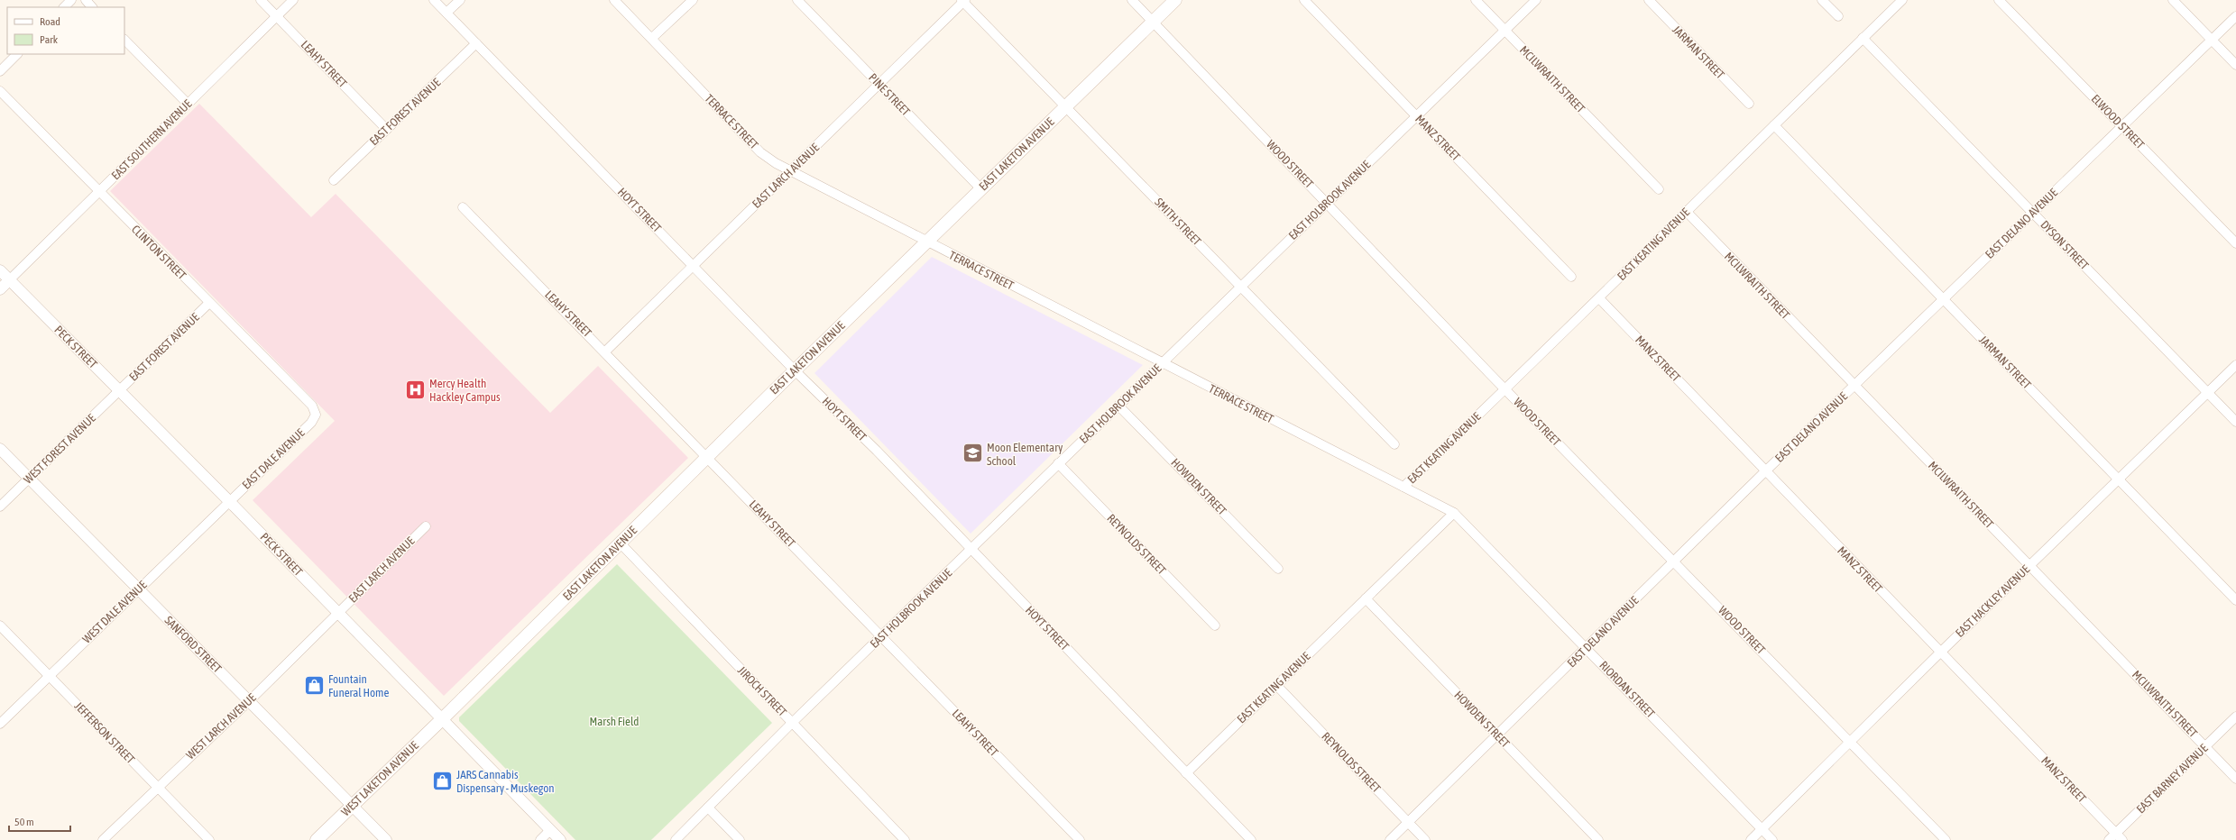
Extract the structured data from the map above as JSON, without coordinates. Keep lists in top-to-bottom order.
{
  "streets": {
    "main road": ["EAST LAKETON AVENUE", "WEST LAKETON AVENUE"],
    "street": [
      "JARMAN STREET",
      "LEAHY STREET",
      "MCILWRAITH STREET",
      "PINE STREET",
      "EAST FOREST AVENUE",
      "TERRACE STREET",
      "ELWOOD STREET",
      "MANZ STREET",
      "EAST SOUTHERN AVENUE",
      "WOOD STREET",
      "EAST LARCH AVENUE",
      "EAST HOLBROOK AVENUE",
      "HOYT STREET",
      "SMITH STREET",
      "EAST DELANO AVENUE",
      "EAST KEATING AVENUE",
      "DYSON STREET",
      "CLINTON STREET",
      "PECK STREET",
      "WEST FOREST AVENUE",
      "EAST DALE AVENUE",
      "HOWDEN STREET",
      "REYNOLDS STREET",
      "EAST HACKLEY AVENUE",
      "WEST DALE AVENUE",
      "SANFORD STREET",
      "RIORDAN STREET",
      "JIROCH STREET",
      "WEST LARCH AVENUE",
      "JEFFERSON STREET",
      "EAST BARNEY AVENUE"
    ]
  },
  "crossings": [
    ["JARMAN STREET", "EAST DELANO AVENUE"],
    ["JARMAN STREET", "EAST KEATING AVENUE"],
    ["JARMAN STREET", "EAST HACKLEY AVENUE"],
    ["LEAHY STREET", "EAST FOREST AVENUE"],
    ["LEAHY STREET", "EAST SOUTHERN AVENUE"],
    ["LEAHY STREET", "EAST LAKETON AVENUE"],
    ["LEAHY STREET", "EAST LARCH AVENUE"],
    ["LEAHY STREET", "EAST HOLBROOK AVENUE"],
    ["MCILWRAITH STREET", "EAST HOLBROOK AVENUE"],
    ["MCILWRAITH STREET", "EAST DELANO AVENUE"],
    ["MCILWRAITH STREET", "EAST KEATING AVENUE"],
    ["MCILWRAITH STREET", "EAST HACKLEY AVENUE"],
    ["MCILWRAITH STREET", "EAST BARNEY AVENUE"],
    ["PINE STREET", "EAST LAKETON AVENUE"],
    ["PINE STREET", "EAST LARCH AVENUE"],
    ["EAST FOREST AVENUE", "HOYT STREET"],
    ["EAST FOREST AVENUE", "CLINTON STREET"],
    ["EAST FOREST AVENUE", "PECK STREET"],
    ["EAST FOREST AVENUE", "WEST FOREST AVENUE"],
    ["TERRACE STREET", "EAST LAKETON AVENUE"],
    ["TERRACE STREET", "EAST LARCH AVENUE"],
    ["TERRACE STREET", "EAST HOLBROOK AVENUE"],
    ["TERRACE STREET", "RIORDAN STREET"],
    ["ELWOOD STREET", "EAST DELANO AVENUE"],
    ["MANZ STREET", "EAST HOLBROOK AVENUE"],
    ["MANZ STREET", "EAST DELANO AVENUE"],
    ["MANZ STREET", "EAST KEATING AVENUE"],
    ["MANZ STREET", "EAST HACKLEY AVENUE"],
    ["MANZ STREET", "EAST BARNEY AVENUE"],
    ["EAST SOUTHERN AVENUE", "CLINTON STREET"],
    ["EAST SOUTHERN AVENUE", "PECK STREET"],
    ["EAST LAKETON AVENUE", "WOOD STREET"],
    ["EAST LAKETON AVENUE", "HOYT STREET"],
    ["EAST LAKETON AVENUE", "SMITH STREET"],
    ["EAST LAKETON AVENUE", "PECK STREET"],
    ["EAST LAKETON AVENUE", "JIROCH STREET"],
    ["EAST LAKETON AVENUE", "WEST LAKETON AVENUE"],
    ["WOOD STREET", "EAST HOLBROOK AVENUE"],
    ["WOOD STREET", "EAST DELANO AVENUE"],
    ["WOOD STREET", "EAST KEATING AVENUE"],
    ["WOOD STREET", "EAST HACKLEY AVENUE"],
    ["EAST LARCH AVENUE", "HOYT STREET"],
    ["EAST LARCH AVENUE", "SMITH STREET"],
    ["EAST LARCH AVENUE", "PECK STREET"],
    ["EAST LARCH AVENUE", "WEST LARCH AVENUE"],
    ["EAST HOLBROOK AVENUE", "HOYT STREET"],
    ["EAST HOLBROOK AVENUE", "SMITH STREET"],
    ["EAST HOLBROOK AVENUE", "HOWDEN STREET"],
    ["EAST HOLBROOK AVENUE", "REYNOLDS STREET"],
    ["EAST HOLBROOK AVENUE", "JIROCH STREET"],
    ["HOYT STREET", "EAST KEATING AVENUE"],
    ["EAST DELANO AVENUE", "DYSON STREET"],
    ["EAST DELANO AVENUE", "HOWDEN STREET"],
    ["EAST DELANO AVENUE", "REYNOLDS STREET"],
    ["EAST DELANO AVENUE", "RIORDAN STREET"],
    ["EAST KEATING AVENUE", "DYSON STREET"],
    ["EAST KEATING AVENUE", "HOWDEN STREET"],
    ["EAST KEATING AVENUE", "REYNOLDS STREET"],
    ["EAST KEATING AVENUE", "RIORDAN STREET"],
    ["DYSON STREET", "EAST HACKLEY AVENUE"],
    ["CLINTON STREET", "EAST DALE AVENUE"],
    ["PECK STREET", "WEST FOREST AVENUE"],
    ["PECK STREET", "EAST DALE AVENUE"],
    ["PECK STREET", "WEST DALE AVENUE"],
    ["PECK STREET", "WEST LARCH AVENUE"],
    ["PECK STREET", "WEST LAKETON AVENUE"],
    ["WEST FOREST AVENUE", "SANFORD STREET"],
    ["EAST DALE AVENUE", "WEST DALE AVENUE"],
    ["EAST HACKLEY AVENUE", "RIORDAN STREET"],
    ["WEST DALE AVENUE", "SANFORD STREET"],
    ["WEST DALE AVENUE", "JEFFERSON STREET"],
    ["SANFORD STREET", "WEST LARCH AVENUE"],
    ["SANFORD STREET", "WEST LAKETON AVENUE"],
    ["WEST LARCH AVENUE", "JEFFERSON STREET"]
  ],
  "parks": ["Marsh Field"],
  "places": {
    "hospital": ["Mercy Health Hackley Campus"],
    "school or university": ["Moon Elementary School"],
    "shop": ["Fountain Funeral Home", "JARS Cannabis Dispensary - Muskegon"]
  },
  "legend": ["Road", "Park"],
  "scale_bar": "50 m"
}
